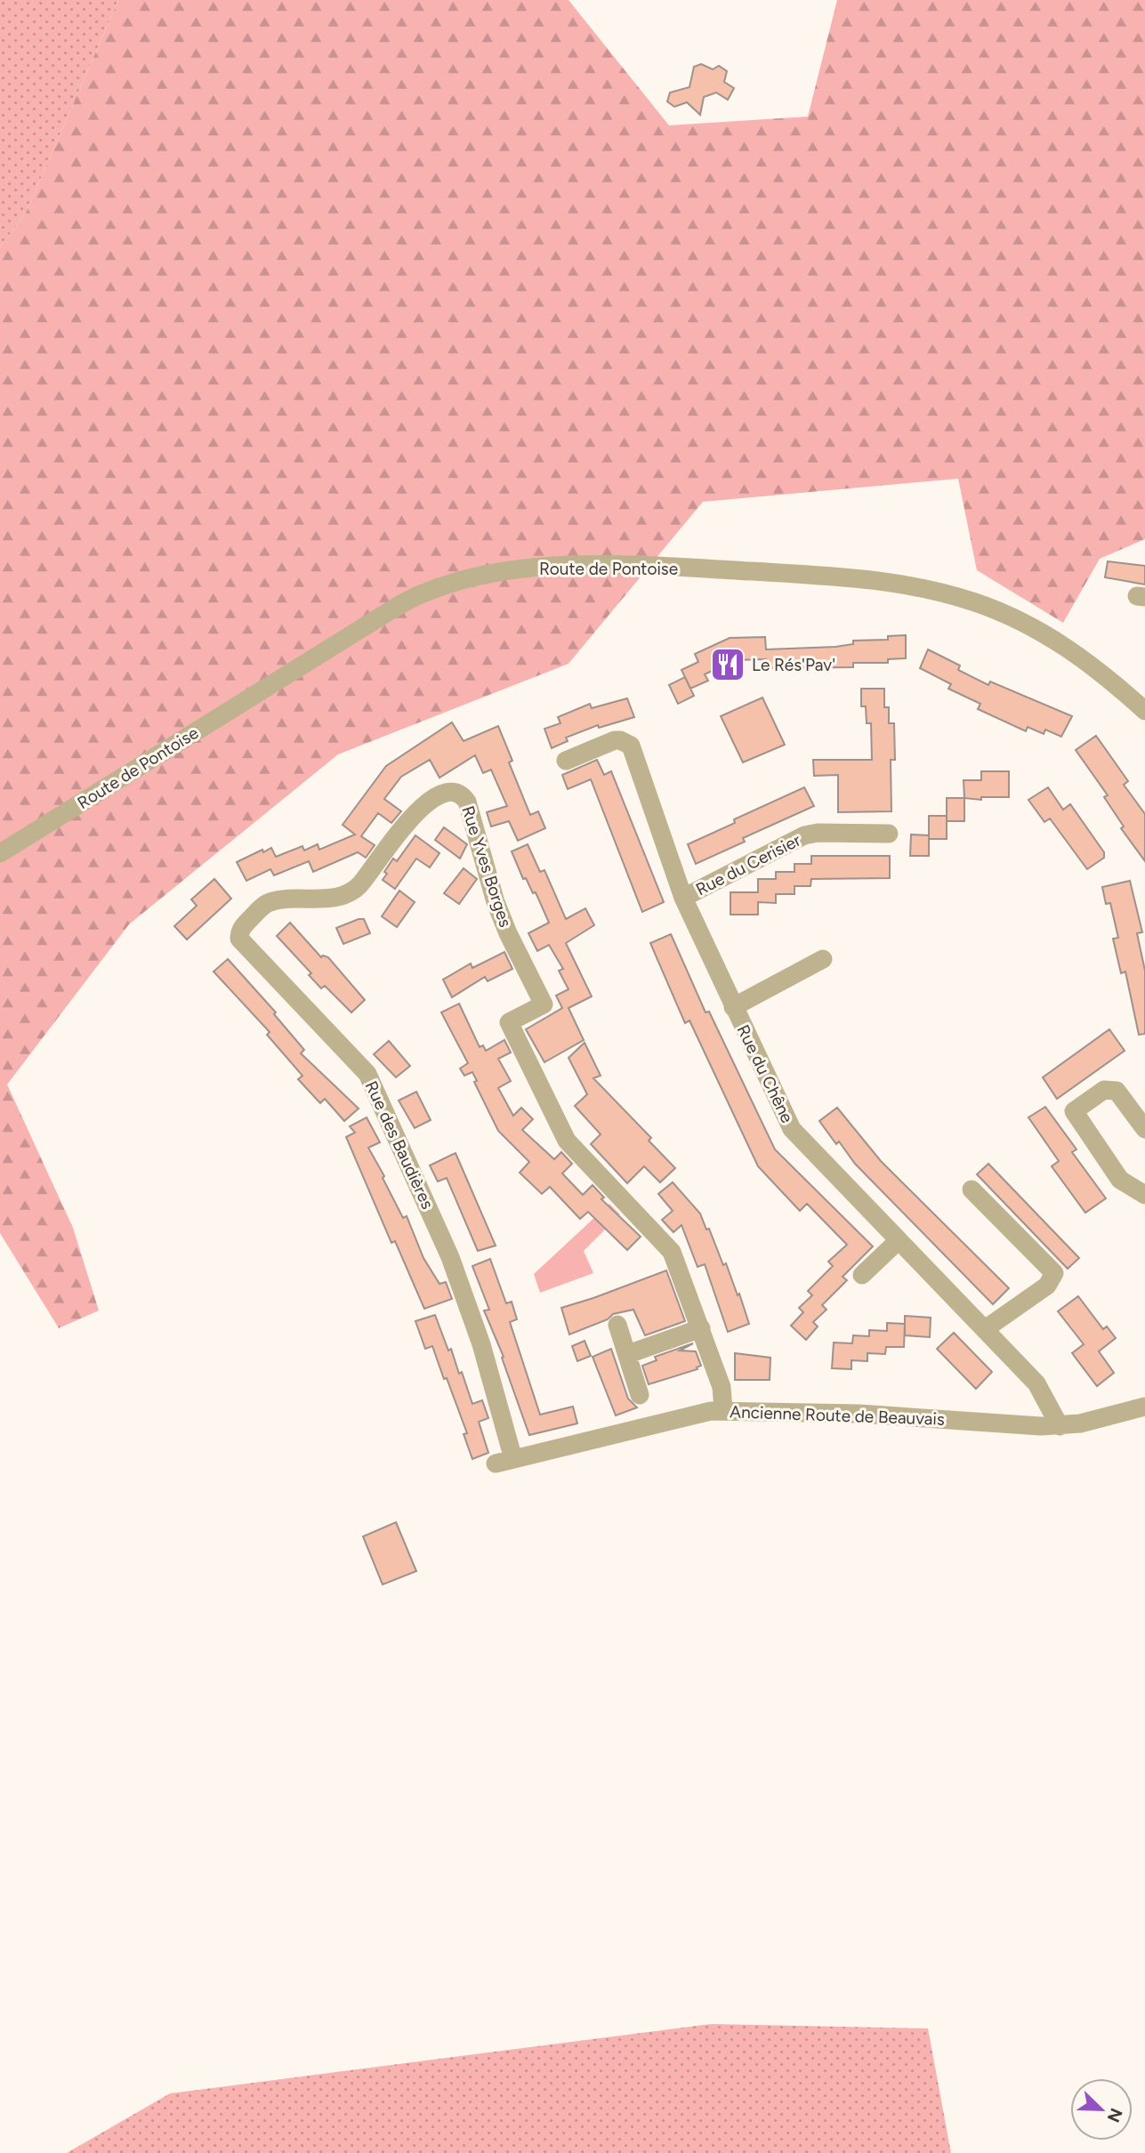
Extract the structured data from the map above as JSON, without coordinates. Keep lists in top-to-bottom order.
{
  "streets": {
    "street": [
      "Route de Pontoise",
      "Rue du Cerisier",
      "Rue Yves Borges",
      "Rue du Chêne",
      "Rue des Baudières",
      "Ancienne Route de Beauvais"
    ]
  },
  "crossings": [
    ["Rue du Cerisier", "Rue du Chêne"],
    ["Rue Yves Borges", "Rue des Baudières"],
    ["Rue Yves Borges", "Ancienne Route de Beauvais"],
    ["Rue du Chêne", "Ancienne Route de Beauvais"],
    ["Rue des Baudières", "Ancienne Route de Beauvais"]
  ],
  "places": {
    "restaurant": ["Le Rés'Pav'"]
  },
  "north": "bottom right"
}
